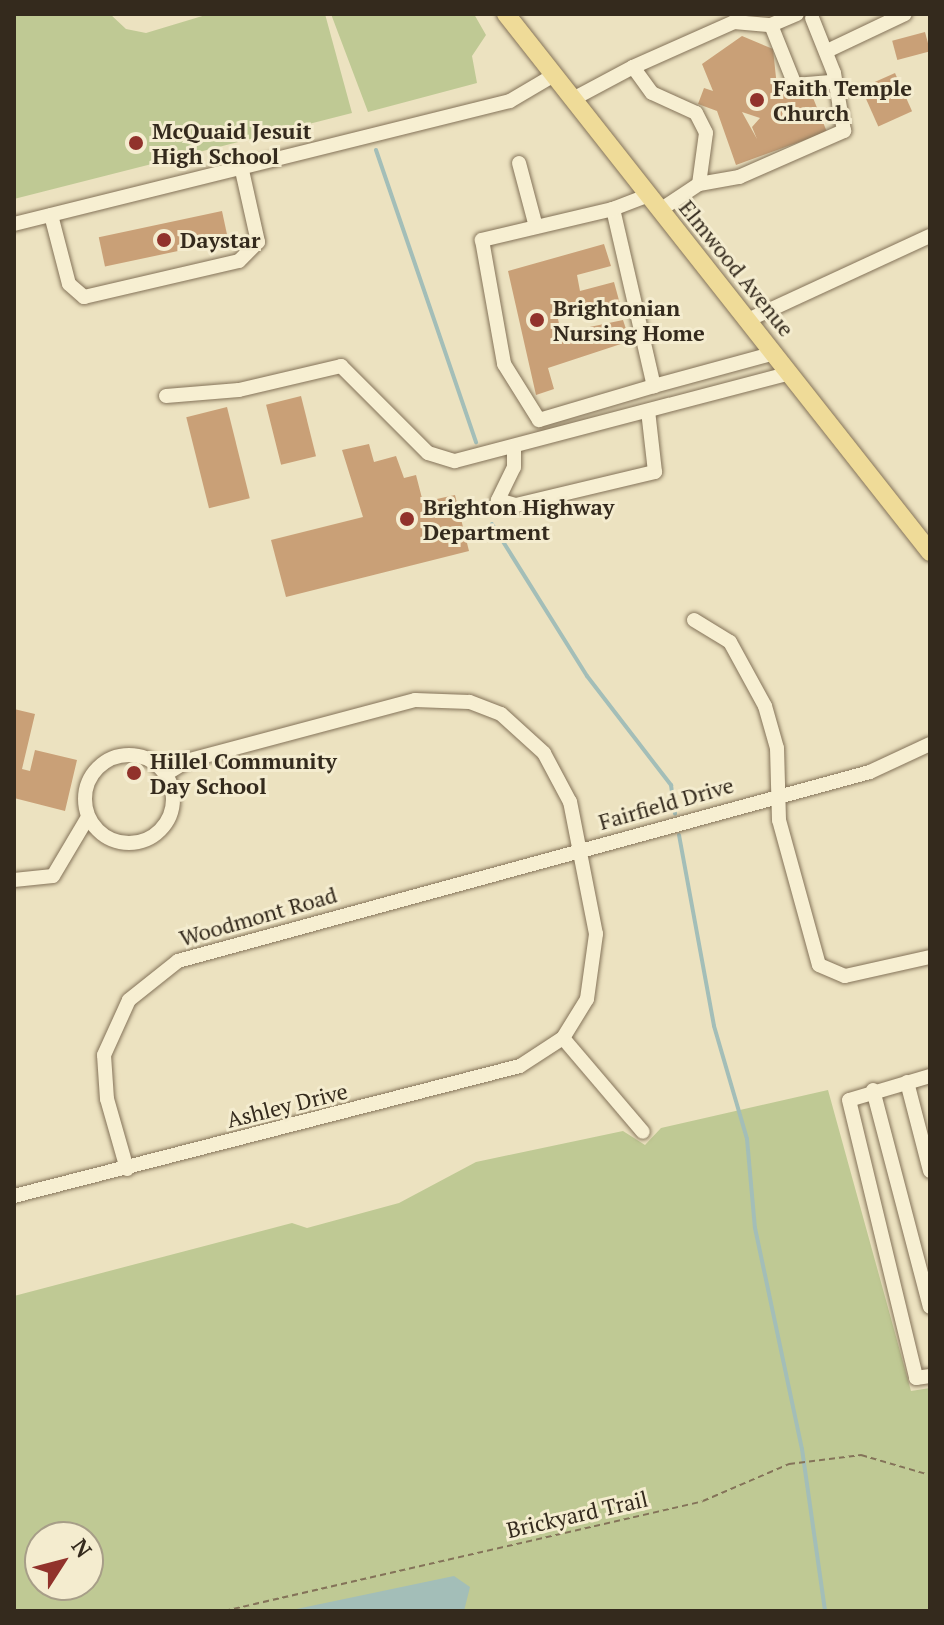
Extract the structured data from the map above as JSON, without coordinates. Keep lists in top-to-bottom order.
{
  "streets": {
    "main road": ["Elmwood Avenue"],
    "street": ["Fairfield Drive", "Woodmont Road", "Ashley Drive"],
    "path": ["Brickyard Trail"]
  },
  "crossings": [
    ["Fairfield Drive", "Woodmont Road"],
    ["Fairfield Drive", "Ashley Drive"],
    ["Woodmont Road", "Ashley Drive"]
  ],
  "places": [
    "Faith Temple Church",
    "McQuaid Jesuit High School",
    "Daystar",
    "Brightonian Nursing Home",
    "Brighton Highway Department",
    "Hillel Community Day School"
  ],
  "north": "top right"
}
